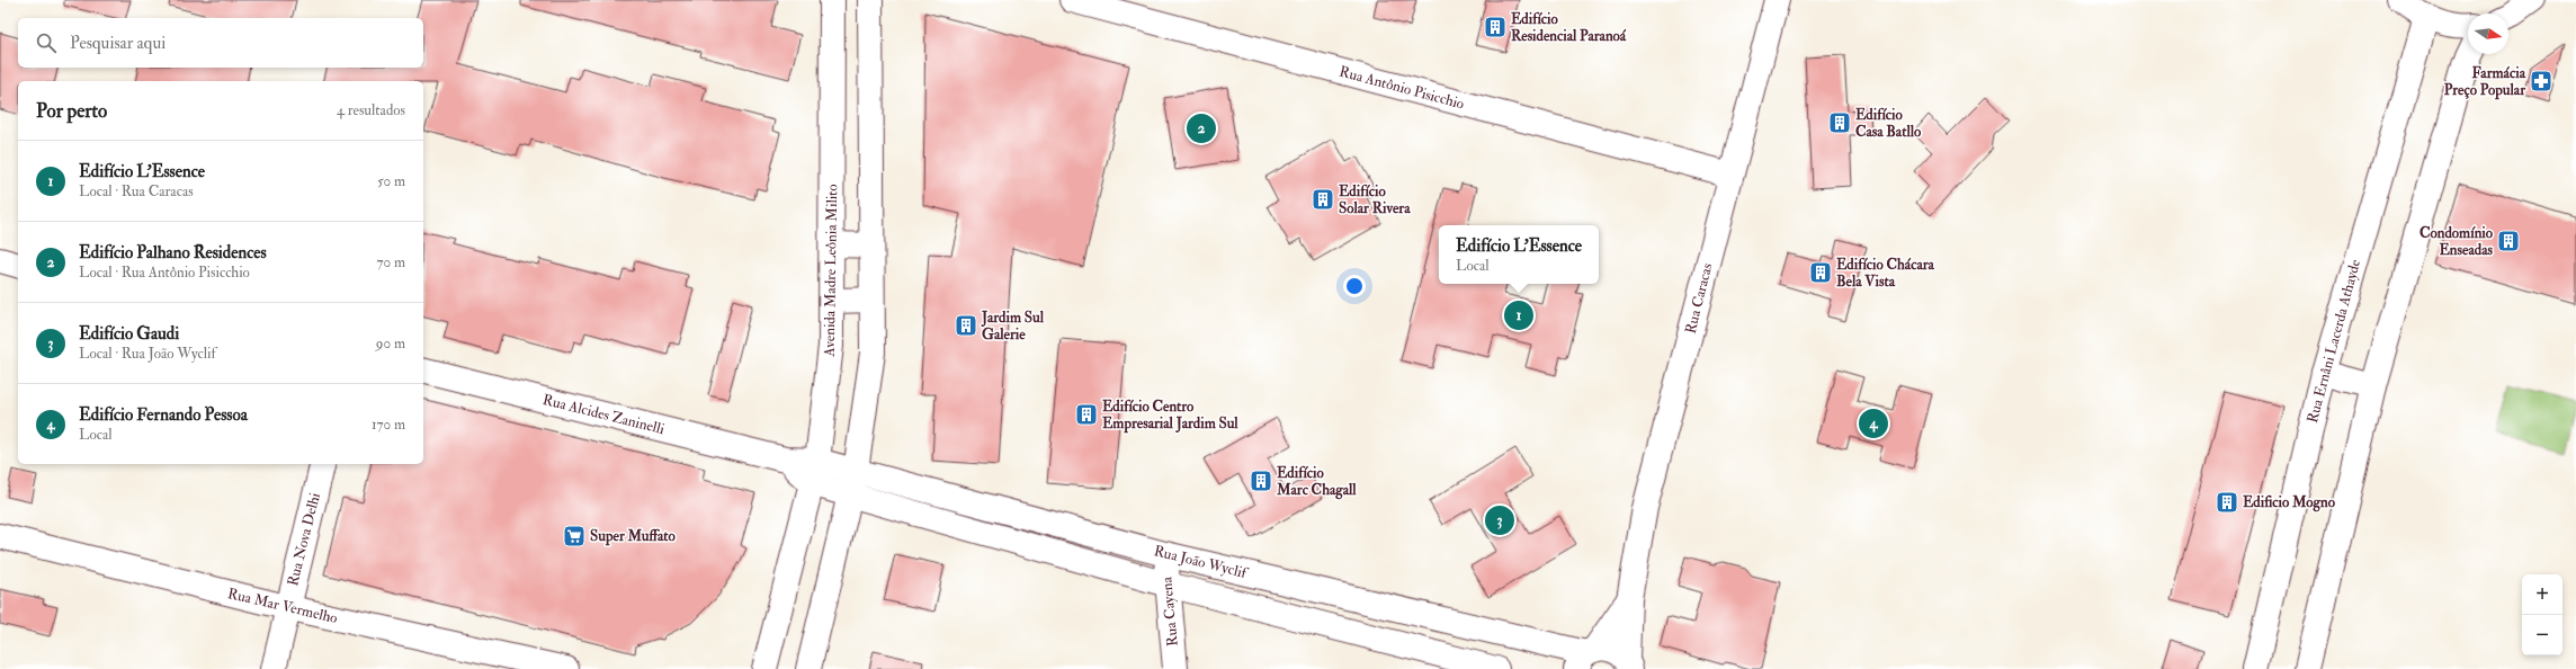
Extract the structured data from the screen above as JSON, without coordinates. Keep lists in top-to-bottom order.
{
  "streets": {
    "street": [
      "Rua Antônio Pisicchio",
      "Avenida Madre Leônia Milito",
      "Rua Caracas",
      "Rua Ernâni Lacerda Athayde",
      "Rua Alcides Zaninelli",
      "Rua Nova Delhi",
      "Rua João Wyclif",
      "Rua Mar Vermelho",
      "Rua Cayena"
    ]
  },
  "crossings": [
    ["Rua Antônio Pisicchio", "Rua Caracas"],
    ["Avenida Madre Leônia Milito", "Rua Alcides Zaninelli"],
    ["Avenida Madre Leônia Milito", "Rua João Wyclif"],
    ["Rua Caracas", "Rua João Wyclif"],
    ["Rua Alcides Zaninelli", "Rua João Wyclif"],
    ["Rua Nova Delhi", "Rua Mar Vermelho"],
    ["Rua João Wyclif", "Rua Cayena"]
  ],
  "places": {
    "building": [
      "Edifício Residencial Paranoá",
      "Edifício Casa Batllo",
      "Edifício Solar Rivera",
      "Condomínio Enseadas",
      "Edifício Chácara Bela Vista",
      "Jardim Sul Galerie",
      "Edifício Centro Empresarial Jardim Sul",
      "Edifício Marc Chagall",
      "Edificio Mogno"
    ],
    "pharmacy": ["Farmácia Preço Popular"],
    "supermarket": ["Super Muffato"]
  },
  "north": "right",
  "page": {
    "search": "Pesquisar aqui",
    "heading": ["Por perto", "4 resultados"],
    "pins": [
      "2",
      "1",
      "4",
      "3"
    ],
    "list": [
      {
        "mark": "1",
        "name": "Edifício L'Essence",
        "note": "Local · Rua Caracas",
        "value": "50 m"
      },
      {
        "mark": "2",
        "name": "Edifício Palhano Residences",
        "note": "Local · Rua Antônio Pisicchio",
        "value": "70 m"
      },
      {
        "mark": "3",
        "name": "Edifício Gaudi",
        "note": "Local · Rua João Wyclif",
        "value": "90 m"
      },
      {
        "mark": "4",
        "name": "Edifício Fernando Pessoa",
        "note": "Local",
        "value": "170 m"
      }
    ],
    "popup": ["Edifício L'Essence", "Local"],
    "map_buttons": ["+", "−"]
  }
}
